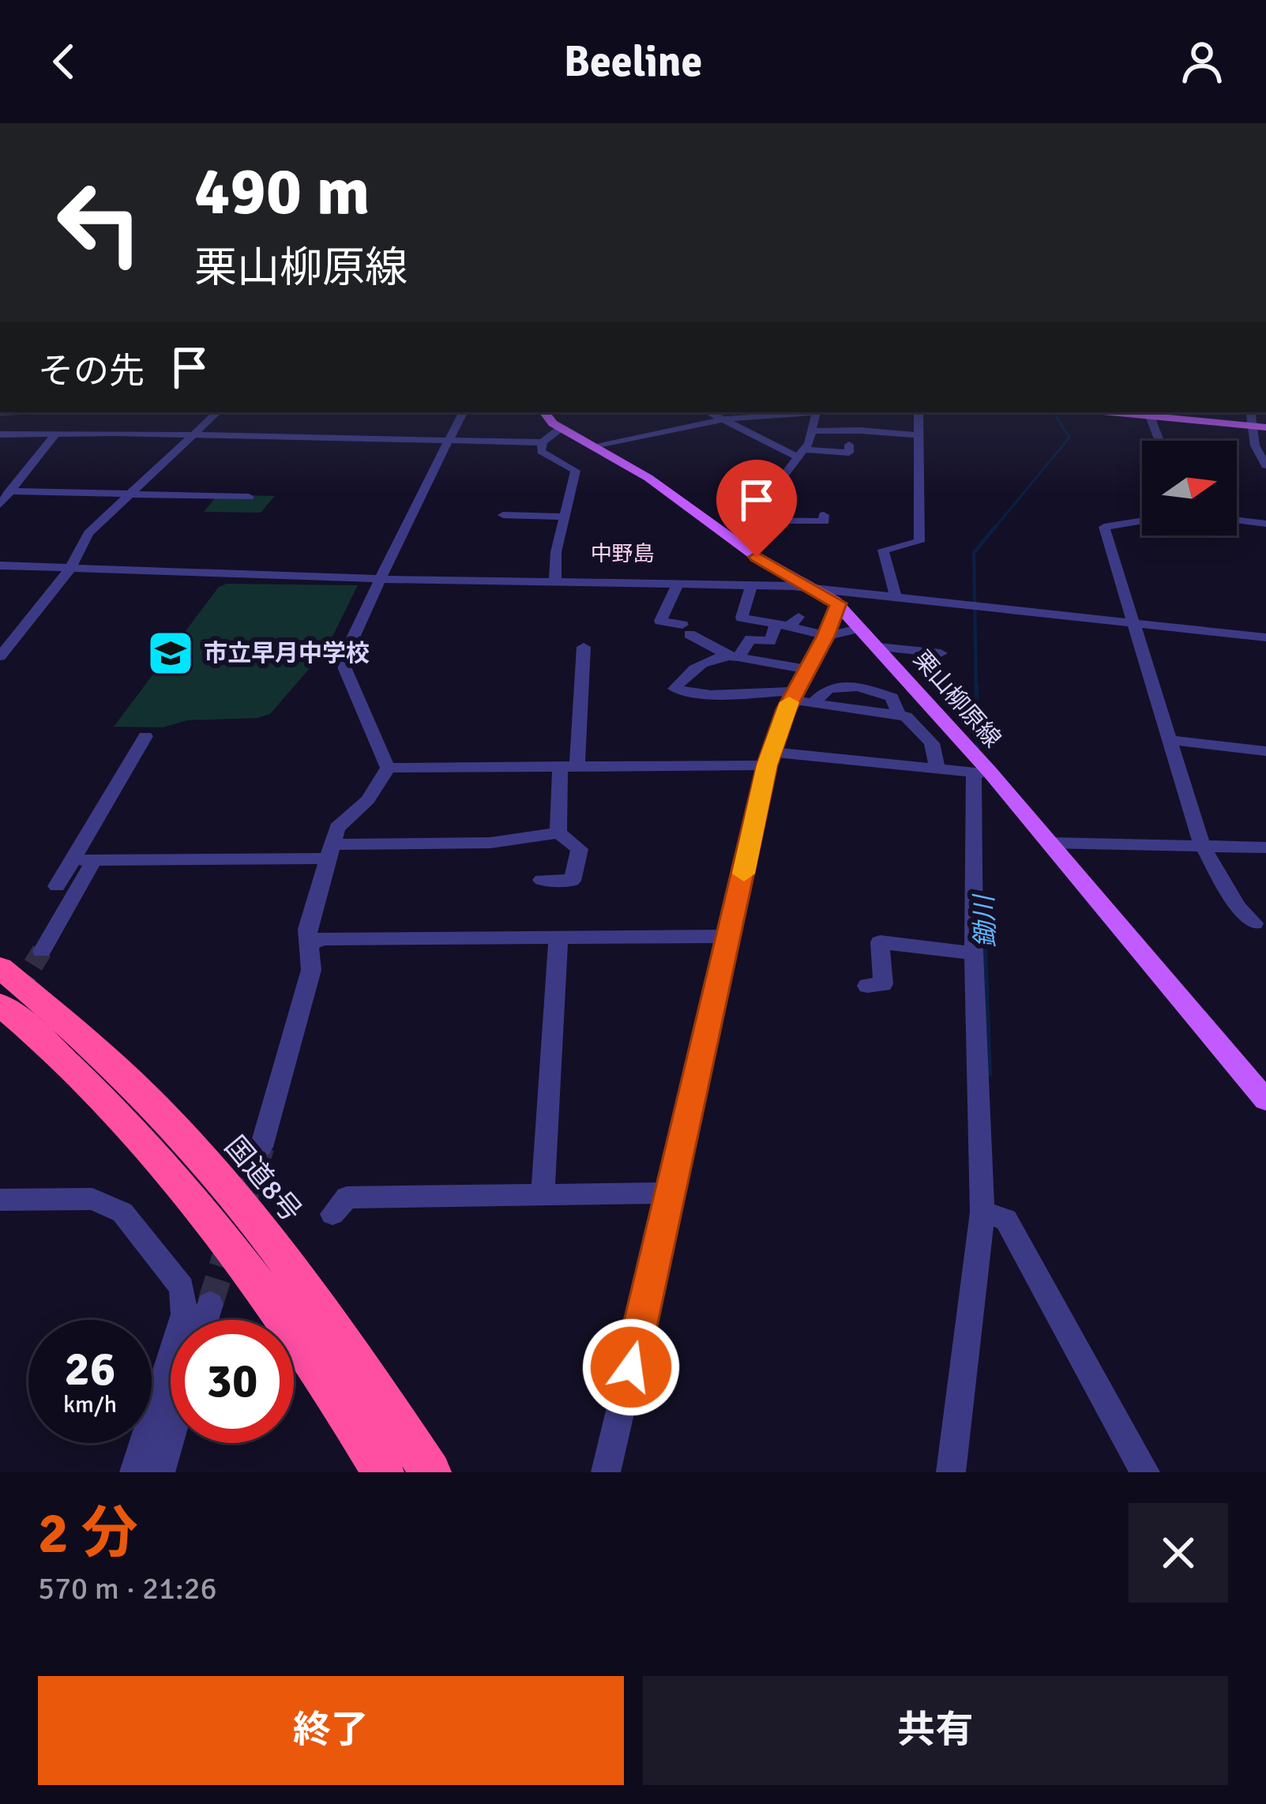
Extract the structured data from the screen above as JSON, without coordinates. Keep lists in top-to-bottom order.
{
  "streets": {
    "highway": ["国道8号"],
    "main road": ["栗山柳原線"]
  },
  "districts": ["中野島"],
  "water": ["鋤川"],
  "places": {
    "school or university": ["市立早月中学校"]
  },
  "north": "right",
  "page": {
    "header": "Beeline",
    "turn": ["490 m", "栗山柳原線"],
    "then": "その先",
    "speed": "26 km/h",
    "limit": "30",
    "heading": ["2 分", "570 m · 21:26"],
    "buttons": ["終了", "共有"]
  }
}
